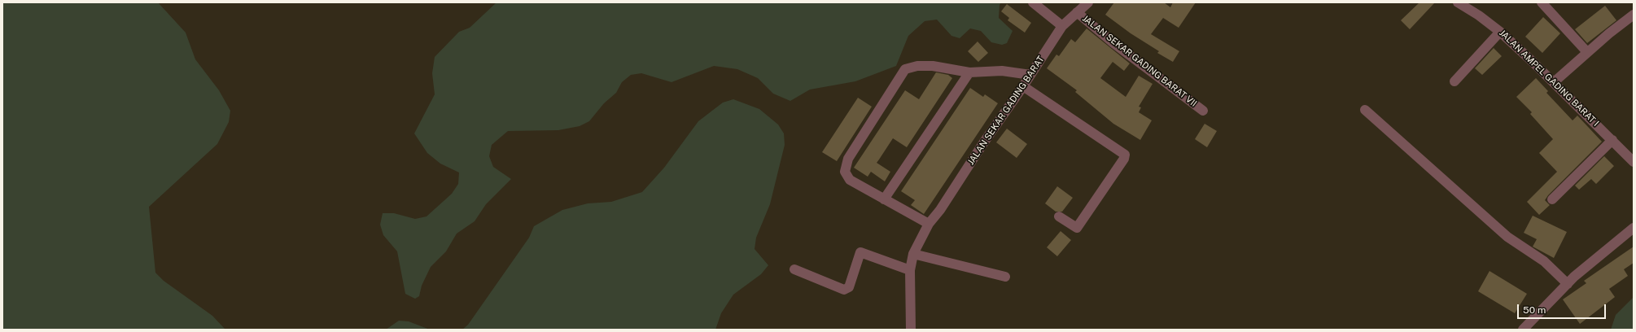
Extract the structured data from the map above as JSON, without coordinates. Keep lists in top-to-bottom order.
{
  "streets": {
    "street": ["JALAN SEKAR GADING BARAT VII", "JALAN AMPEL GADING BARAT I", "JALAN SEKAR GADING BARAT"]
  },
  "crossings": [
    ["JALAN SEKAR GADING BARAT VII", "JALAN SEKAR GADING BARAT"]
  ],
  "scale_bar": "50 m"
}
